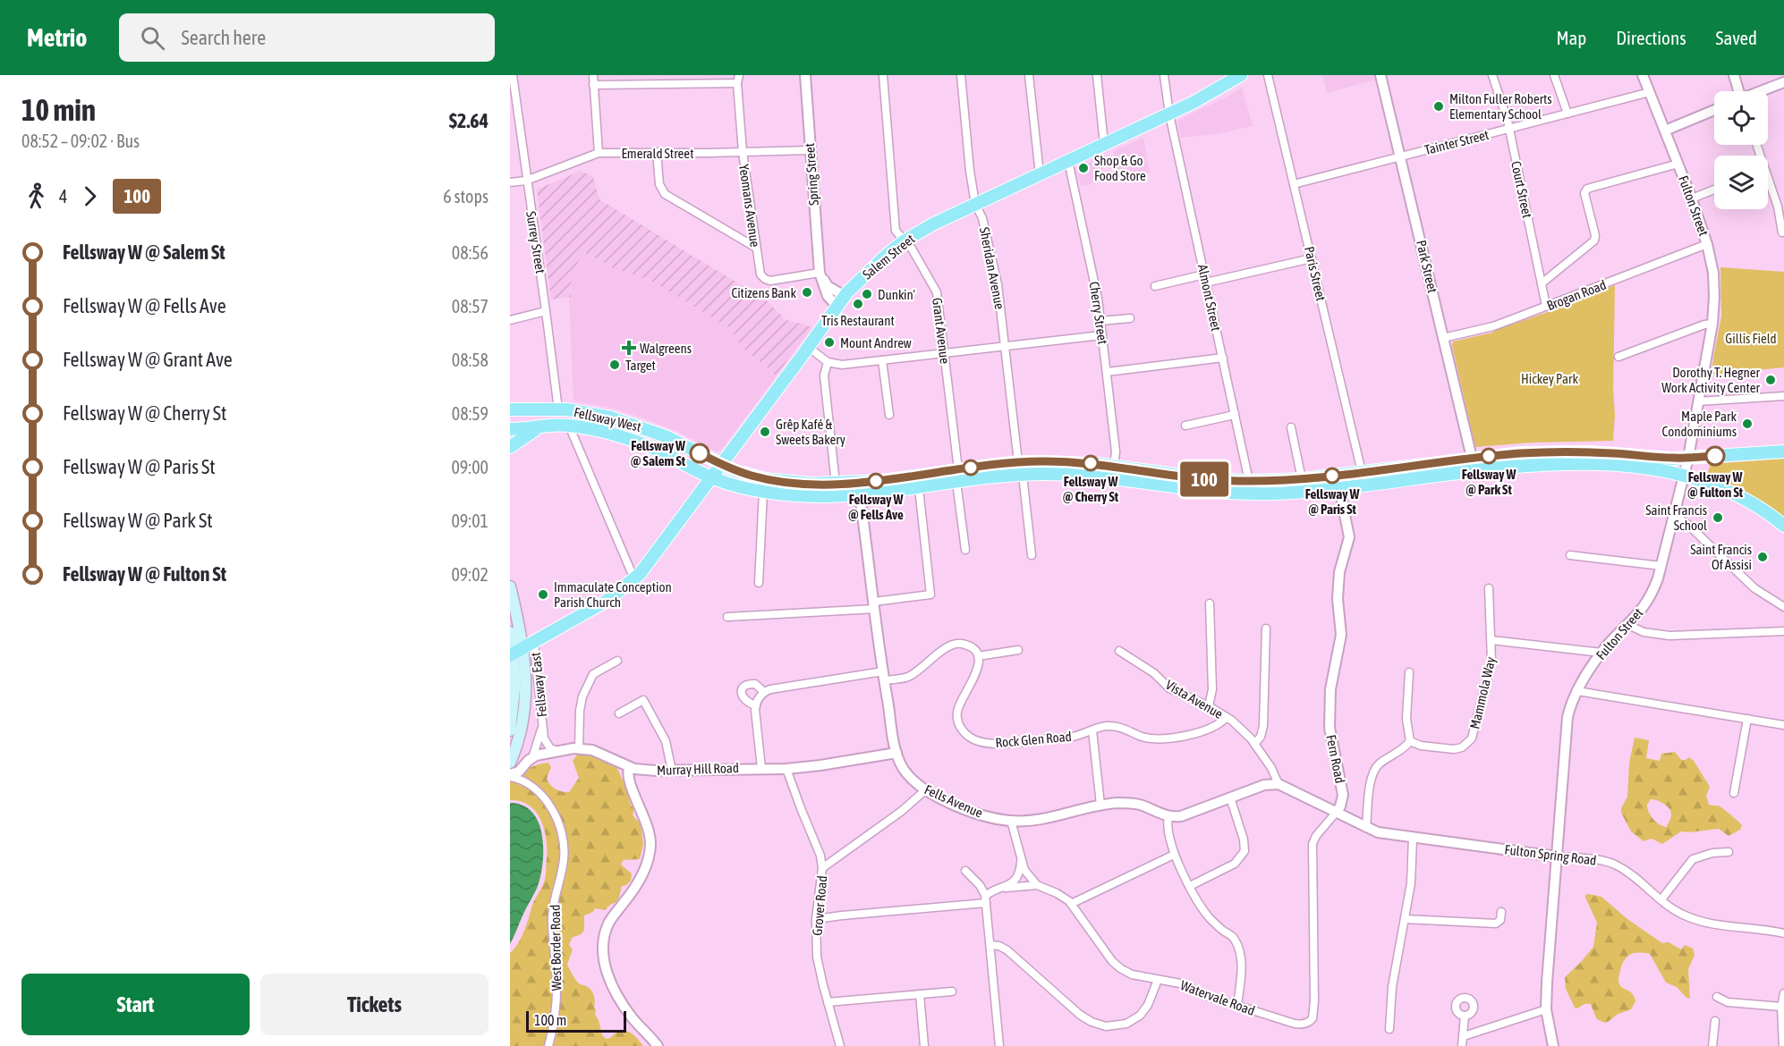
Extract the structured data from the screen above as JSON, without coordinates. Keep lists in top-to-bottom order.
{
  "streets": {
    "main road": ["Salem Street", "Fellsway West", "Fellsway East"],
    "street": [
      "Tainter Street",
      "Emerald Street",
      "Spring Street",
      "Court Street",
      "Yeomans Avenue",
      "Fulton Street",
      "Surrey Street",
      "Park Street",
      "Sheridan Avenue",
      "Paris Street",
      "Brogan Road",
      "Almont Street",
      "Cherry Street",
      "Grant Avenue",
      "Mammola Way",
      "Vista Avenue",
      "Rock Glen Road",
      "Fern Road",
      "Murray Hill Road",
      "Fells Avenue",
      "Fulton Spring Road",
      "Grover Road",
      "West Border Road",
      "Watervale Road"
    ]
  },
  "crossings": [
    ["Tainter Street", "Court Street"],
    ["Tainter Street", "Fulton Street"],
    ["Tainter Street", "Park Street"],
    ["Tainter Street", "Paris Street"],
    ["Emerald Street", "Spring Street"],
    ["Emerald Street", "Yeomans Avenue"],
    ["Emerald Street", "Surrey Street"],
    ["Spring Street", "Yeomans Avenue"],
    ["Court Street", "Brogan Road"],
    ["Fulton Street", "Brogan Road"],
    ["Fulton Street", "Fellsway West"],
    ["Fulton Street", "Fulton Spring Road"],
    ["Surrey Street", "Fellsway West"],
    ["Salem Street", "Sheridan Avenue"],
    ["Salem Street", "Almont Street"],
    ["Salem Street", "Cherry Street"],
    ["Salem Street", "Grant Avenue"],
    ["Salem Street", "Fellsway West"],
    ["Salem Street", "Fellsway East"],
    ["Park Street", "Brogan Road"],
    ["Park Street", "Fellsway West"],
    ["Sheridan Avenue", "Fellsway West"],
    ["Paris Street", "Fellsway West"],
    ["Almont Street", "Fellsway West"],
    ["Cherry Street", "Fellsway West"],
    ["Grant Avenue", "Fellsway West"],
    ["Fellsway West", "Fern Road"],
    ["Fellsway West", "Fells Avenue"],
    ["Fellsway East", "Murray Hill Road"],
    ["Vista Avenue", "Rock Glen Road"],
    ["Fern Road", "Fulton Spring Road"],
    ["Fern Road", "Watervale Road"],
    ["Murray Hill Road", "Fells Avenue"],
    ["Murray Hill Road", "Grover Road"],
    ["Murray Hill Road", "West Border Road"],
    ["Fells Avenue", "Watervale Road"]
  ],
  "parks": ["Gillis Field", "Hickey Park"],
  "places": {
    "other": [
      "Milton Fuller Roberts Elementary School",
      "Shop & Go Food Store",
      "Citizens Bank",
      "Dunkin'",
      "Tris Restaurant",
      "Mount Andrew",
      "Target",
      "Dorothy T. Hegner Work Activity Center",
      "Maple Park Condominiums",
      "Grêp Kafé & Sweets Bakery",
      "Fellsway W @ Salem St",
      "Fellsway W @ Park St",
      "Fellsway W @ Fulton St",
      "Fellsway W @ Cherry St",
      "Fellsway W @ Paris St",
      "Fellsway W @ Fells Ave",
      "Saint Francis School",
      "Saint Francis Of Assisi",
      "Immaculate Conception Parish Church"
    ],
    "health": ["Walgreens"]
  },
  "lines": ["bus line 100"],
  "scale_bar": "100 m",
  "page": {
    "header": "Metrio",
    "search": "Search here",
    "nav": ["Map", "Directions", "Saved"],
    "heading": ["10 min", "08:52 – 09:02 · Bus", "$2.64"],
    "on_map": "100",
    "legs": ["4", "100", "6 stops"],
    "list": [
      {
        "name": "Fellsway W @ Salem St",
        "value": "08:56"
      },
      {
        "name": "Fellsway W @ Fells Ave",
        "value": "08:57"
      },
      {
        "name": "Fellsway W @ Grant Ave",
        "value": "08:58"
      },
      {
        "name": "Fellsway W @ Cherry St",
        "value": "08:59"
      },
      {
        "name": "Fellsway W @ Paris St",
        "value": "09:00"
      },
      {
        "name": "Fellsway W @ Park St",
        "value": "09:01"
      },
      {
        "name": "Fellsway W @ Fulton St",
        "value": "09:02"
      }
    ],
    "buttons": ["Start", "Tickets"],
    "scale": "100 m"
  }
}
